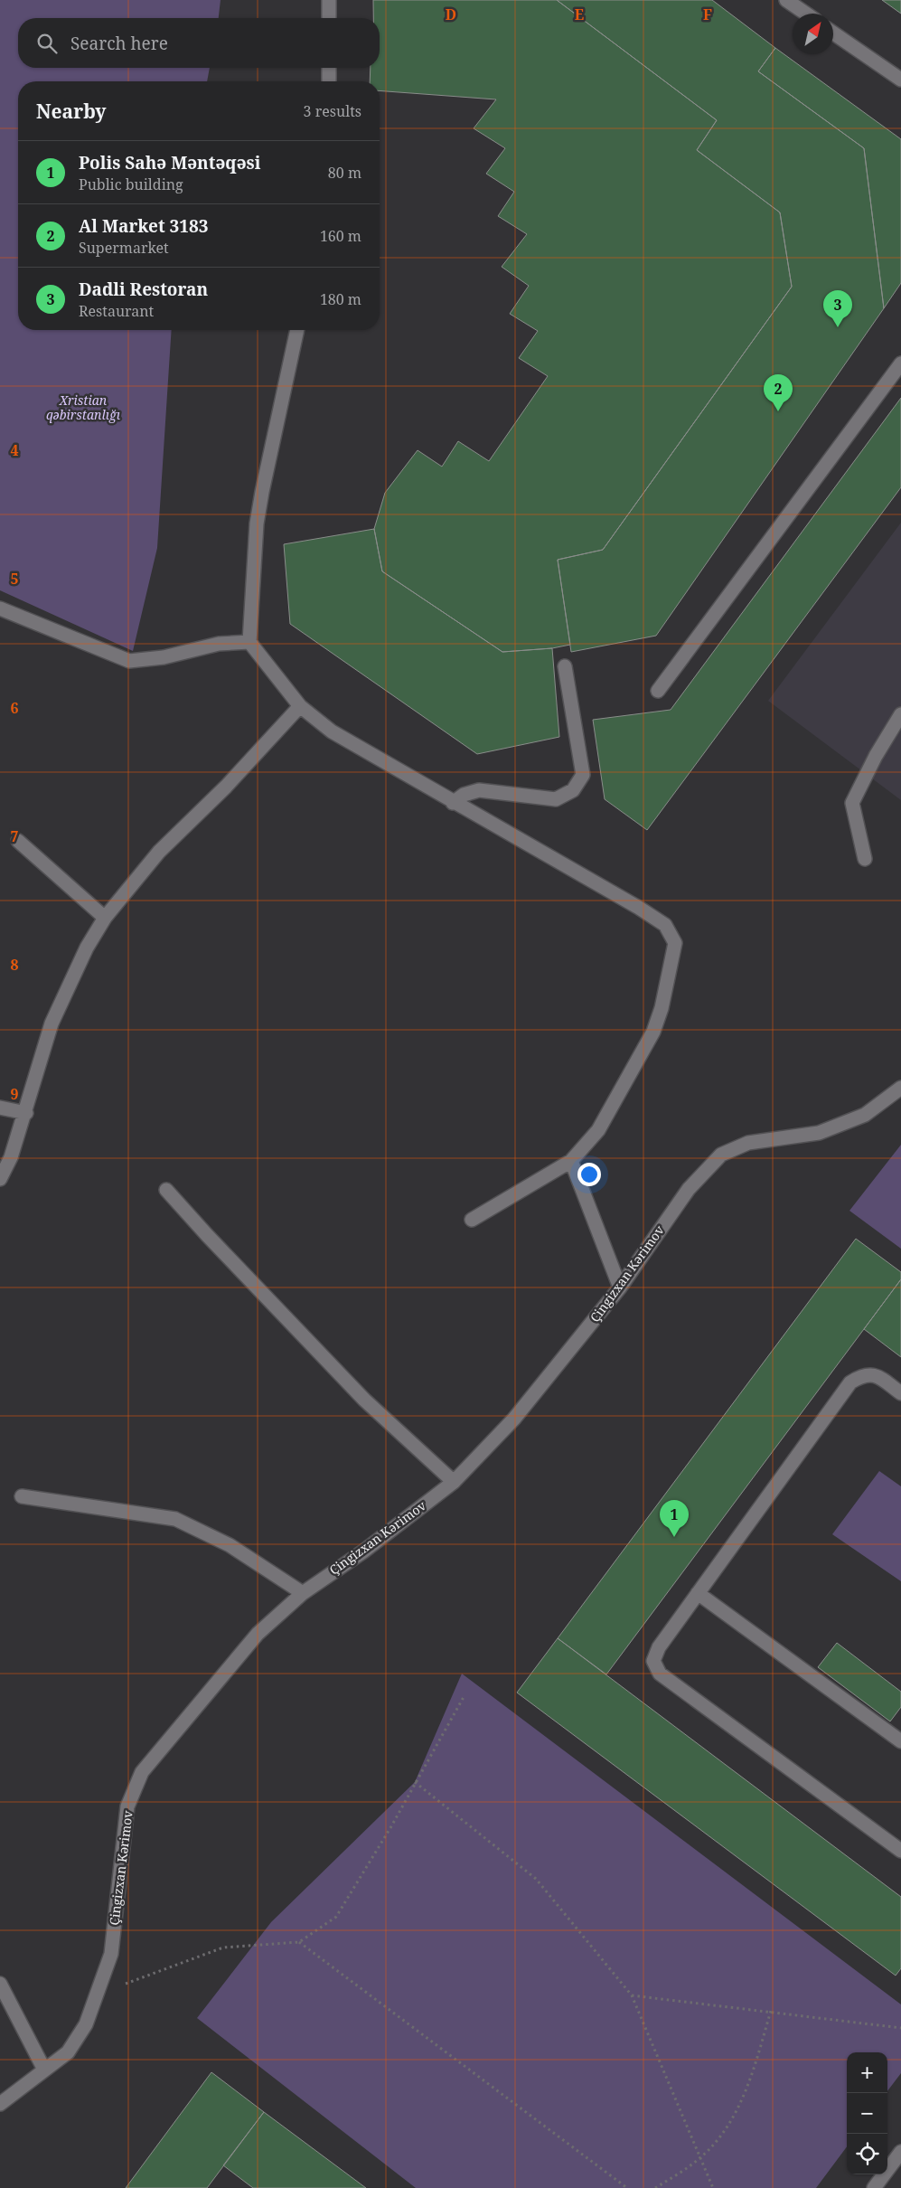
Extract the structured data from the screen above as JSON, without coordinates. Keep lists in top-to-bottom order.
{
  "streets": {
    "street": ["Çingizxan Kərimov"]
  },
  "parks": ["Xristian qəbirstanlığı"],
  "north": "top right",
  "page": {
    "search": "Search here",
    "heading": ["Nearby", "3 results"],
    "list": [
      {
        "mark": "1",
        "name": "Polis Sahə Məntəqəsi",
        "note": "Public building",
        "value": "80 m"
      },
      {
        "mark": "2",
        "name": "Al Market 3183",
        "note": "Supermarket",
        "value": "160 m"
      },
      {
        "mark": "3",
        "name": "Dadli Restoran",
        "note": "Restaurant",
        "value": "180 m"
      }
    ],
    "pins": ["3", "2", "1"],
    "map_buttons": ["+", "−"]
  },
  "grid": {
    "columns": ["D", "E", "F"],
    "rows": [
      "4",
      "5",
      "6",
      "7",
      "8",
      "9"
    ]
  }
}
